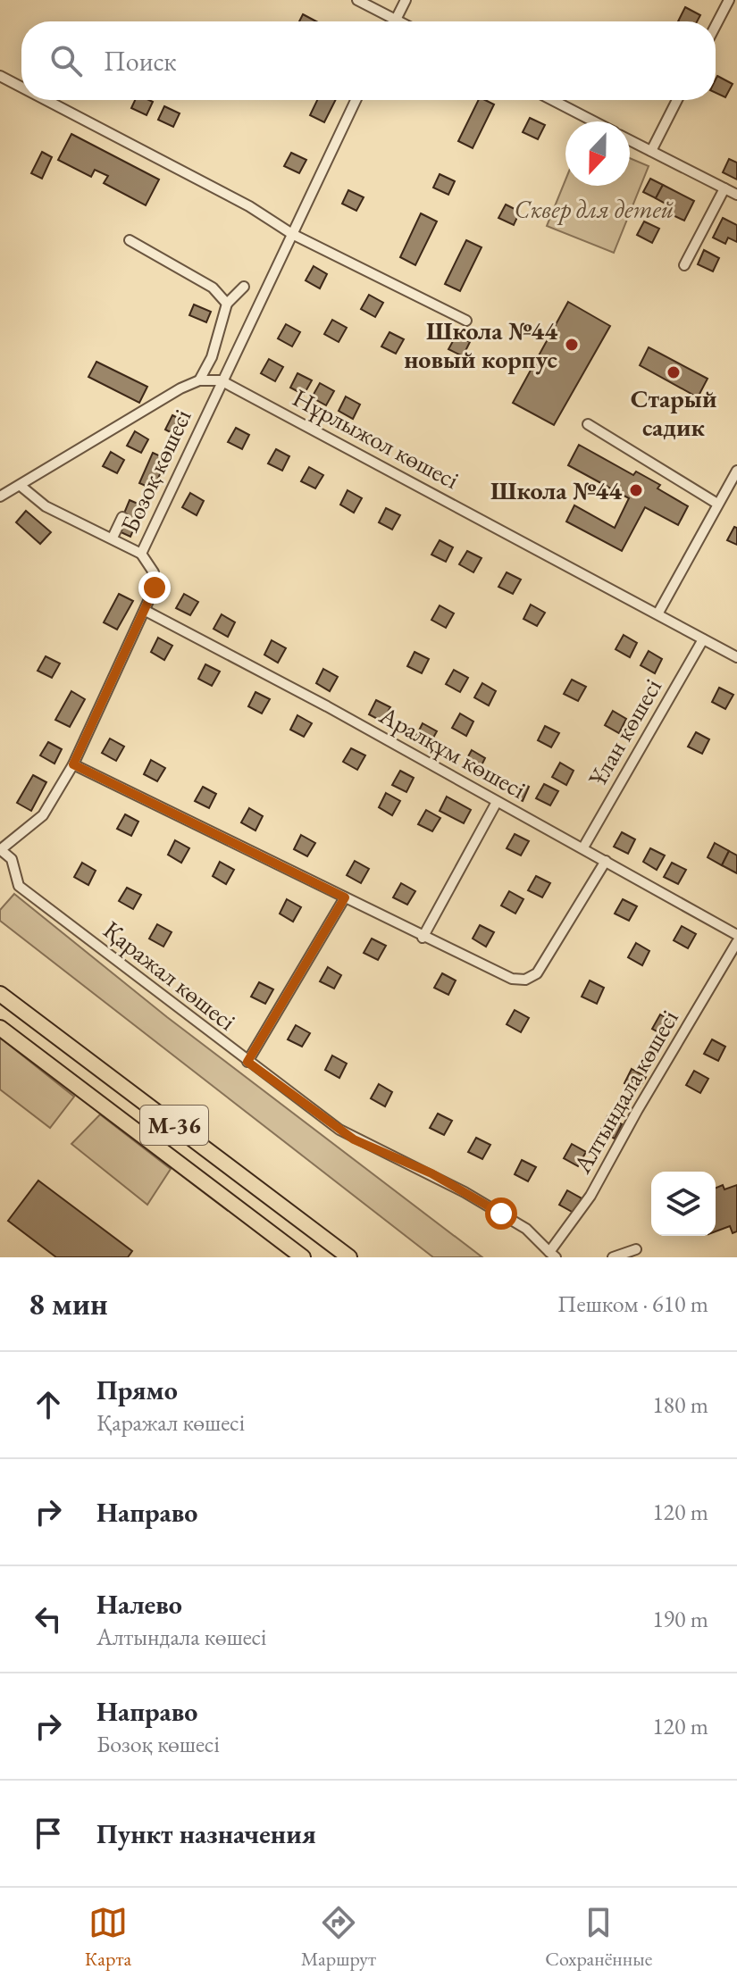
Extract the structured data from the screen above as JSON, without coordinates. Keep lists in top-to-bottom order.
{
  "streets": {
    "main road": ["M-36"],
    "street": [
      "Нұрлыжол көшесі",
      "Бозоқ көшесі",
      "Ұлан көшесі",
      "Аралқұм көшесі",
      "Қаражал көшесі",
      "Алтындала көшесі"
    ]
  },
  "crossings": [
    ["Нұрлыжол көшесі", "Бозоқ көшесі"],
    ["Нұрлыжол көшесі", "Ұлан көшесі"],
    ["Бозоқ көшесі", "Аралқұм көшесі"],
    ["Бозоқ көшесі", "Қаражал көшесі"],
    ["Ұлан көшесі", "Аралқұм көшесі"],
    ["Қаражал көшесі", "Алтындала көшесі"]
  ],
  "parks": ["Сквер для детей"],
  "places": ["Школа №44 новый корпус", "Старый садик", "Школа №44"],
  "north": "bottom",
  "page": {
    "search": "Поиск",
    "heading": ["8 мин", "Пешком · 610 m"],
    "list": [
      ["Прямо", "Қаражал көшесі", "180 m"],
      ["Направо", "120 m"],
      ["Налево", "Алтындала көшесі", "190 m"],
      ["Направо", "Бозоқ көшесі", "120 m"],
      "Пункт назначения"
    ],
    "nav": ["Карта", "Маршрут", "Сохранённые"]
  }
}
